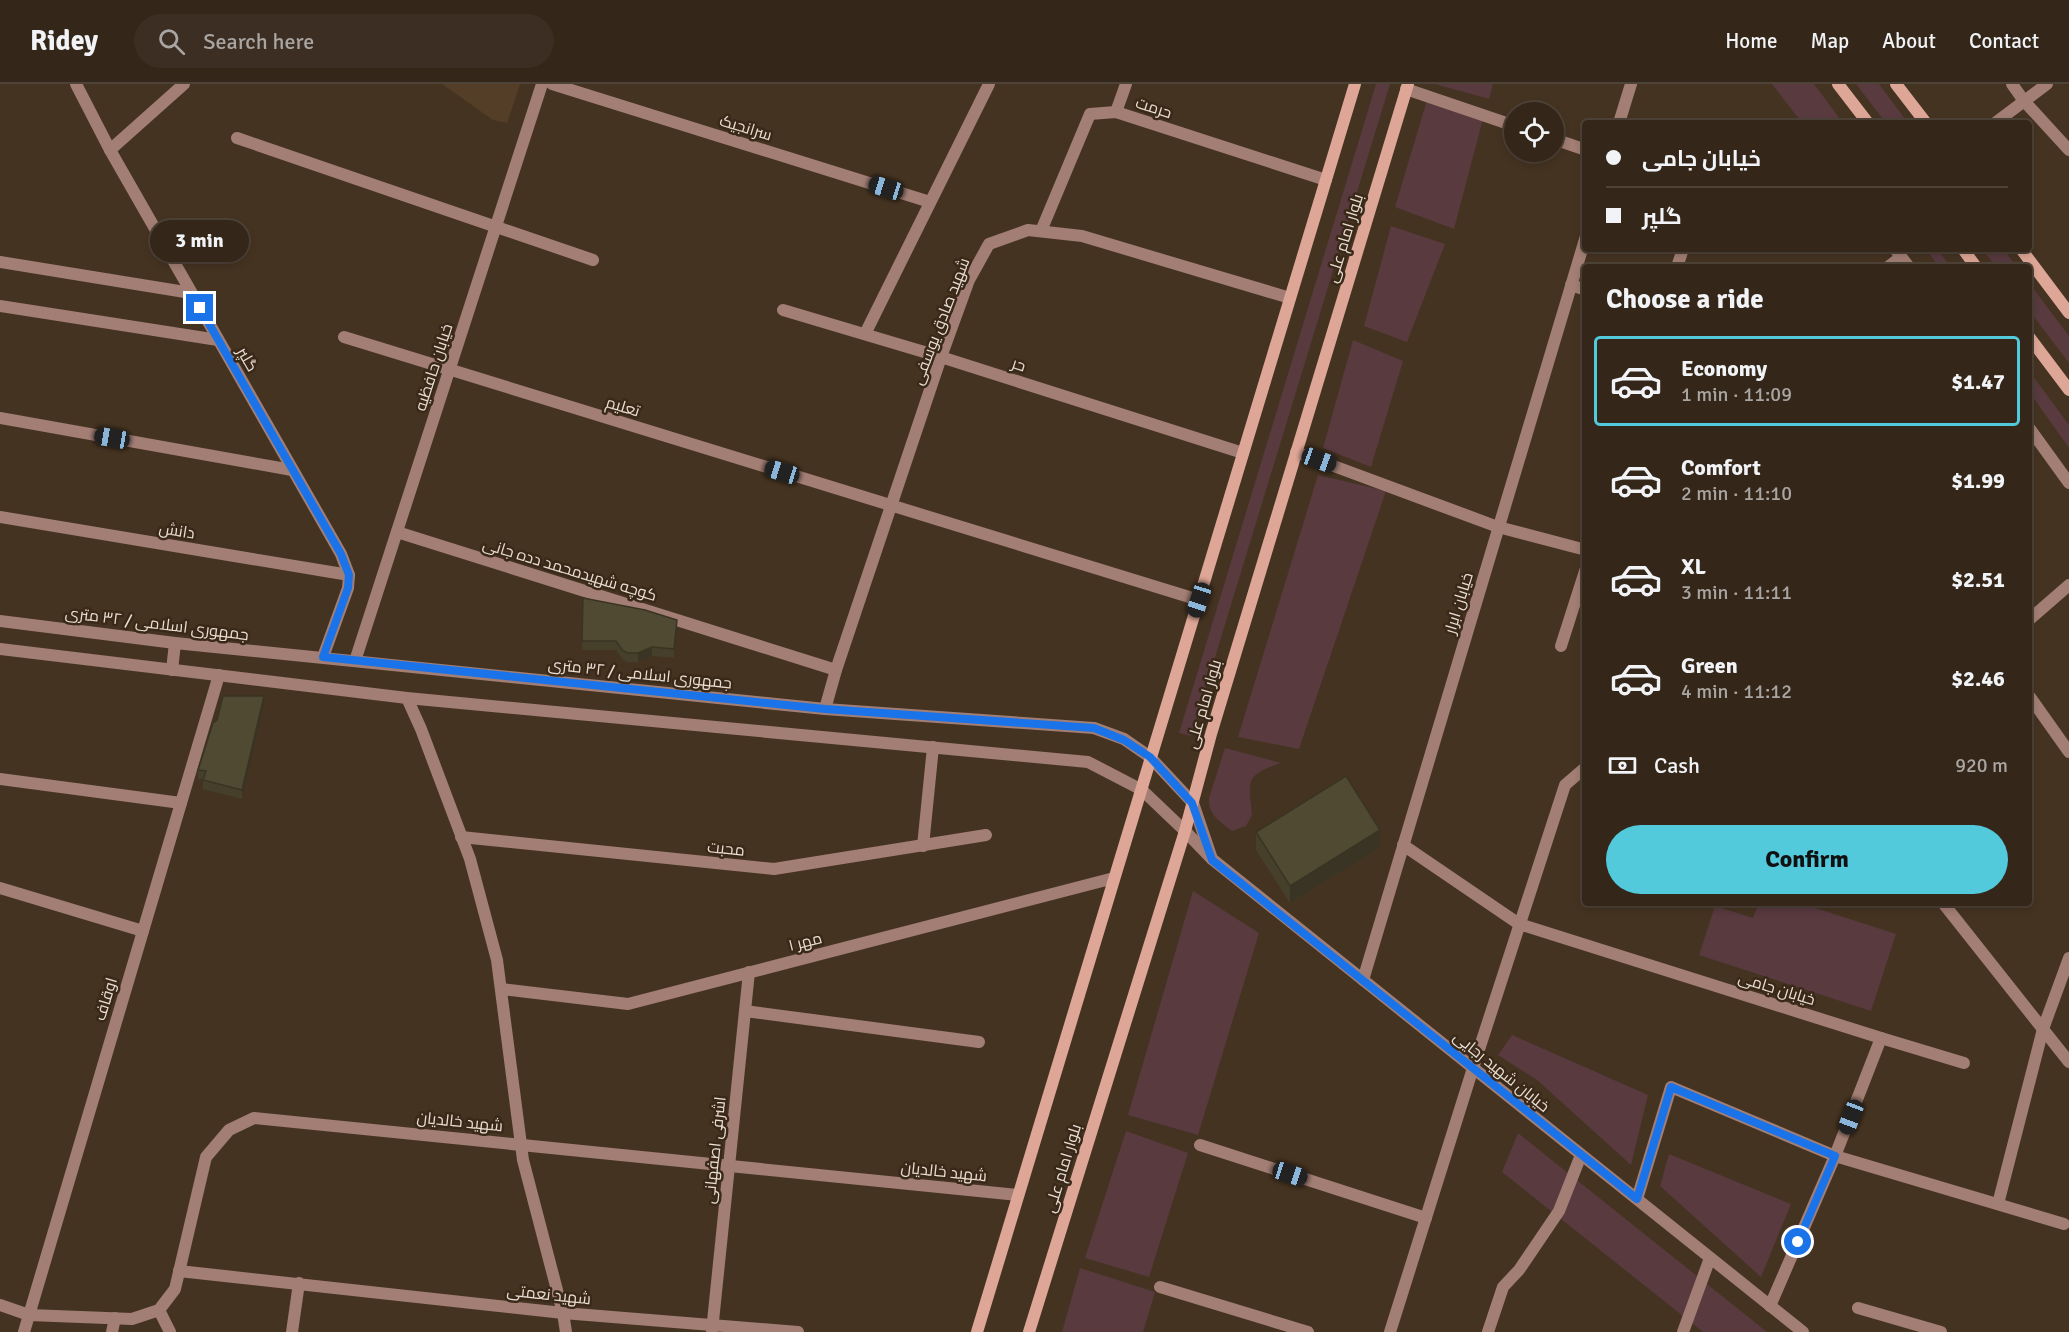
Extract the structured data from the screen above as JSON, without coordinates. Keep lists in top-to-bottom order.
{
  "streets": {
    "main road": ["بلوار امام علی"],
    "street": [
      "حرمت",
      "سرانجیک",
      "شهید صادق یوسفی",
      "گلپر",
      "حر",
      "خیابان حافظیه",
      "تعلیم",
      "دانش",
      "کوچه شهیدمحمد دده جانی",
      "خیابان ابرار",
      "جمهوری اسلامی / ۳۲ متری",
      "محبت",
      "مهر ۱",
      "خیابان جامی",
      "اوقاف",
      "خیابان شهید رجایی",
      "شهید خالدیان",
      "اشرفی اصفهانی",
      "شهید نعمتی"
    ]
  },
  "crossings": [
    ["حرمت", "بلوار امام علی"],
    ["حرمت", "شهید صادق یوسفی"],
    ["بلوار امام علی", "شهید صادق یوسفی"],
    ["بلوار امام علی", "حر"],
    ["بلوار امام علی", "تعلیم"],
    ["بلوار امام علی", "جمهوری اسلامی / ۳۲ متری"],
    ["بلوار امام علی", "مهر ۱"],
    ["بلوار امام علی", "خیابان شهید رجایی"],
    ["بلوار امام علی", "شهید خالدیان"],
    ["شهید صادق یوسفی", "حر"],
    ["شهید صادق یوسفی", "تعلیم"],
    ["شهید صادق یوسفی", "کوچه شهیدمحمد دده جانی"],
    ["شهید صادق یوسفی", "جمهوری اسلامی / ۳۲ متری"],
    ["گلپر", "دانش"],
    ["خیابان حافظیه", "تعلیم"],
    ["خیابان حافظیه", "کوچه شهیدمحمد دده جانی"],
    ["خیابان حافظیه", "جمهوری اسلامی / ۳۲ متری"],
    ["خیابان ابرار", "خیابان جامی"],
    ["خیابان ابرار", "خیابان شهید رجایی"],
    ["جمهوری اسلامی / ۳۲ متری", "خیابان شهید رجایی"],
    ["مهر ۱", "اشرفی اصفهانی"],
    ["شهید خالدیان", "اشرفی اصفهانی"],
    ["شهید خالدیان", "شهید نعمتی"],
    ["اشرفی اصفهانی", "شهید نعمتی"]
  ],
  "page": {
    "header": "Ridey",
    "search": "Search here",
    "nav": [
      "Home",
      "Map",
      "About",
      "Contact"
    ],
    "banner": ["خیابان جامی", "گلپر"],
    "bubble": "3 min",
    "heading": "Choose a ride",
    "list": [
      {
        "name": "Economy",
        "note": "1 min · 11:09",
        "value": "$1.47"
      },
      {
        "name": "Comfort",
        "note": "2 min · 11:10",
        "value": "$1.99"
      },
      {
        "name": "XL",
        "note": "3 min · 11:11",
        "value": "$2.51"
      },
      {
        "name": "Green",
        "note": "4 min · 11:12",
        "value": "$2.46"
      }
    ],
    "pay": ["Cash", "920 m"],
    "buttons": "Confirm"
  }
}
